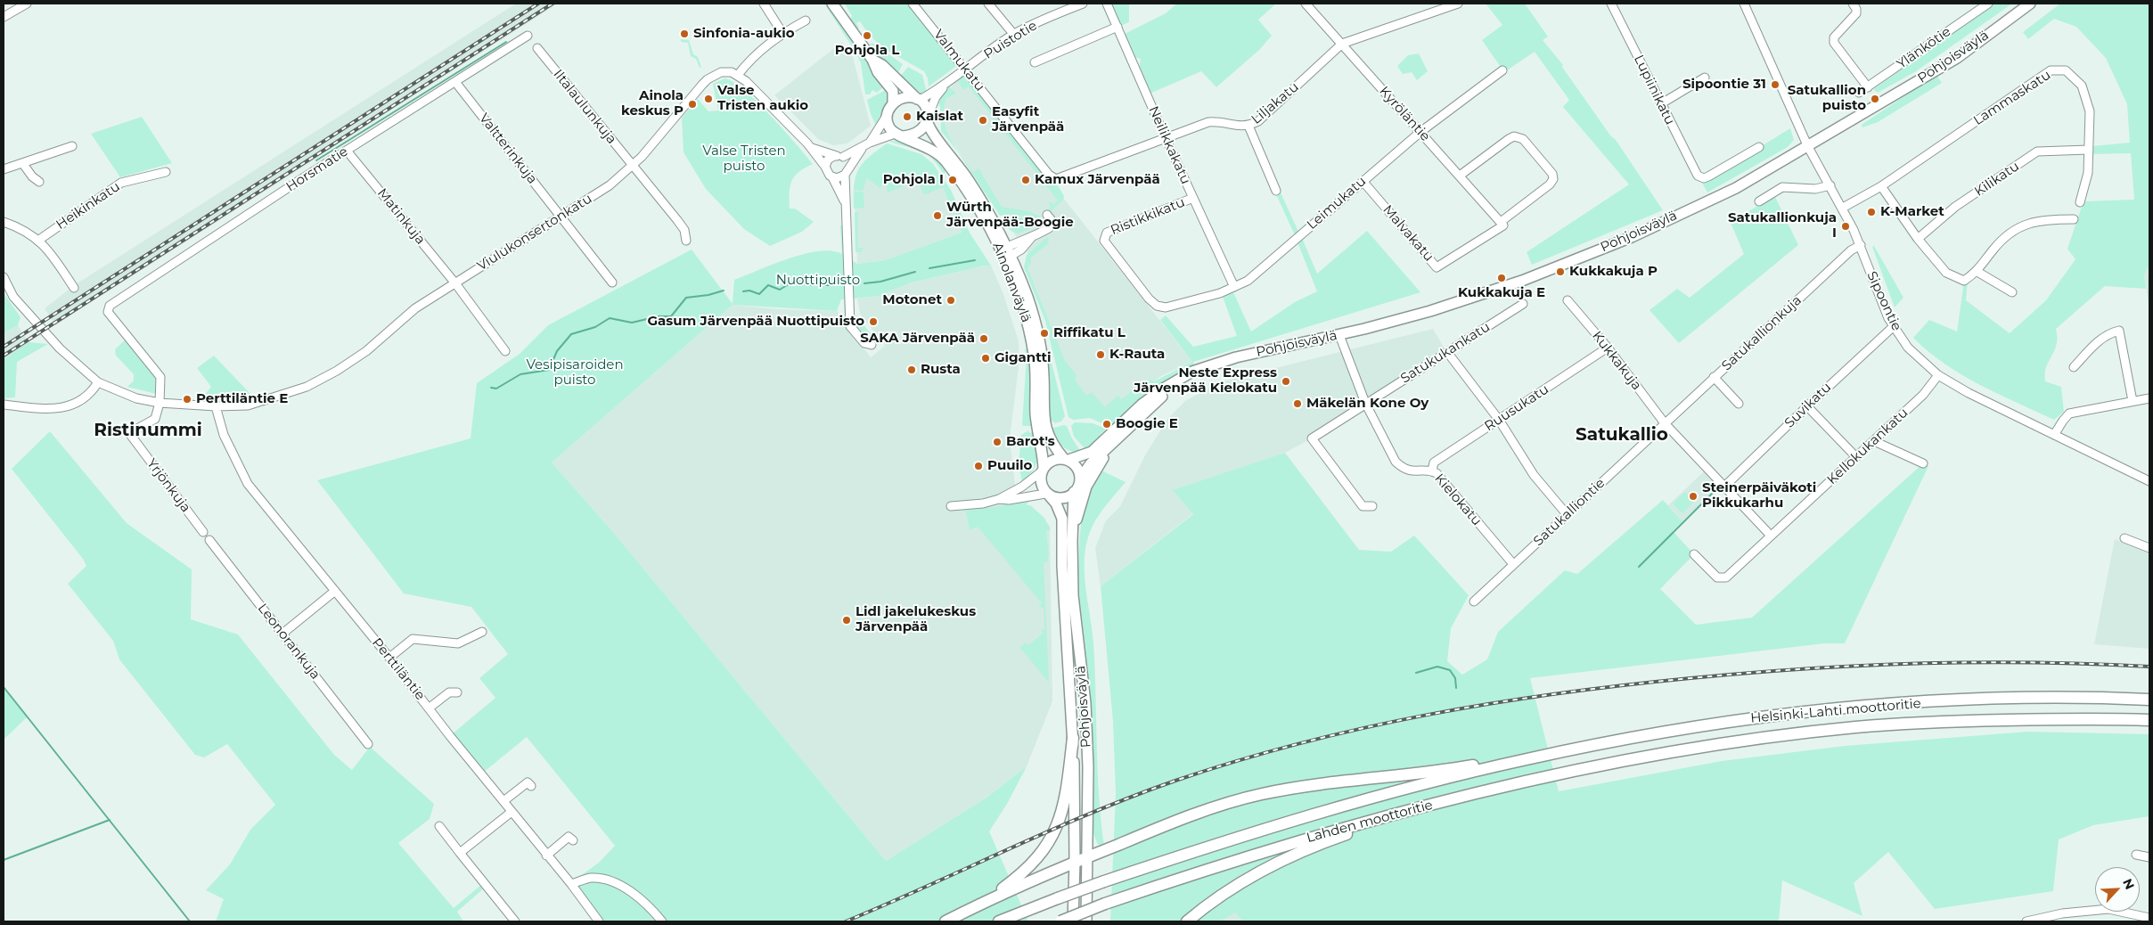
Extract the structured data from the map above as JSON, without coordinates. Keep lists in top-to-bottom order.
{
  "streets": {
    "highway": ["Helsinki-Lahti moottoritie", "Lahden moottoritie"],
    "main road": ["Pohjoisväylä", "Ainolanväylä"],
    "street": [
      "Puistotie",
      "Ylänkötie",
      "Valmukatu",
      "Lupiinikatu",
      "Lammaskatu",
      "Liljakatu",
      "Iltalaulunkuja",
      "Kyröläntie",
      "Neilikkakatu",
      "Valtterinkuja",
      "Horsmatie",
      "Kilikatu",
      "Leimukatu",
      "Heikinkatu",
      "Matinkuja",
      "Ristikkikatu",
      "Viulukonsertonkatu",
      "Malvakatu",
      "Sipoontie",
      "Satukallionkuja",
      "Satukukankatu",
      "Kukkakuja",
      "Suvikatu",
      "Ruusukatu",
      "Kellokukankatu",
      "Yrjönkuja",
      "Kielokatu",
      "Satukalliontie",
      "Leonorankuja",
      "Perttiläntie"
    ]
  },
  "crossings": [
    ["Puistotie", "Valmukatu"],
    ["Puistotie", "Ainolanväylä"],
    ["Pohjoisväylä", "Ainolanväylä"],
    ["Pohjoisväylä", "Sipoontie"],
    ["Pohjoisväylä", "Kielokatu"],
    ["Valmukatu", "Liljakatu"],
    ["Lammaskatu", "Kilikatu"],
    ["Lammaskatu", "Sipoontie"],
    ["Liljakatu", "Kyröläntie"],
    ["Liljakatu", "Neilikkakatu"],
    ["Iltalaulunkuja", "Viulukonsertonkatu"],
    ["Kyröläntie", "Leimukatu"],
    ["Kyröläntie", "Malvakatu"],
    ["Neilikkakatu", "Leimukatu"],
    ["Neilikkakatu", "Ristikkikatu"],
    ["Valtterinkuja", "Horsmatie"],
    ["Valtterinkuja", "Viulukonsertonkatu"],
    ["Horsmatie", "Matinkuja"],
    ["Horsmatie", "Viulukonsertonkatu"],
    ["Horsmatie", "Yrjönkuja"],
    ["Leimukatu", "Ristikkikatu"],
    ["Leimukatu", "Malvakatu"],
    ["Matinkuja", "Viulukonsertonkatu"],
    ["Viulukonsertonkatu", "Yrjönkuja"],
    ["Viulukonsertonkatu", "Perttiläntie"],
    ["Sipoontie", "Satukallionkuja"],
    ["Sipoontie", "Suvikatu"],
    ["Sipoontie", "Kellokukankatu"],
    ["Satukallionkuja", "Kukkakuja"],
    ["Satukallionkuja", "Satukalliontie"],
    ["Satukukankatu", "Kielokatu"],
    ["Kukkakuja", "Suvikatu"],
    ["Kukkakuja", "Ruusukatu"],
    ["Kukkakuja", "Kellokukankatu"],
    ["Kukkakuja", "Satukalliontie"],
    ["Ruusukatu", "Kielokatu"],
    ["Kielokatu", "Satukalliontie"],
    ["Helsinki-Lahti moottoritie", "Lahden moottoritie"]
  ],
  "districts": ["Ristinummi", "Satukallio"],
  "parks": ["Valse Tristen puisto", "Nuottipuisto", "Vesipisaroiden puisto"],
  "places": [
    "Sinfonia-aukio",
    "Pohjola L",
    "Sipoontie 31",
    "Valse Tristen aukio",
    "Satukallion puisto",
    "Ainola keskus P",
    "Kaislat",
    "Easyfit Järvenpää",
    "Pohjola I",
    "Kamux Järvenpää",
    "K-Market",
    "Würth Järvenpää-Boogie",
    "Satukallionkuja I",
    "Kukkakuja P",
    "Kukkakuja E",
    "Motonet",
    "Gasum Järvenpää Nuottipuisto",
    "Riffikatu L",
    "SAKA Järvenpää",
    "K-Rauta",
    "Gigantti",
    "Rusta",
    "Neste Express Järvenpää Kielokatu",
    "Perttiläntie E",
    "Mäkelän Kone Oy",
    "Boogie E",
    "Barot's",
    "Puuilo",
    "Steinerpäiväkoti Pikkukarhu",
    "Lidl jakelukeskus Järvenpää"
  ],
  "north": "top right"
}
